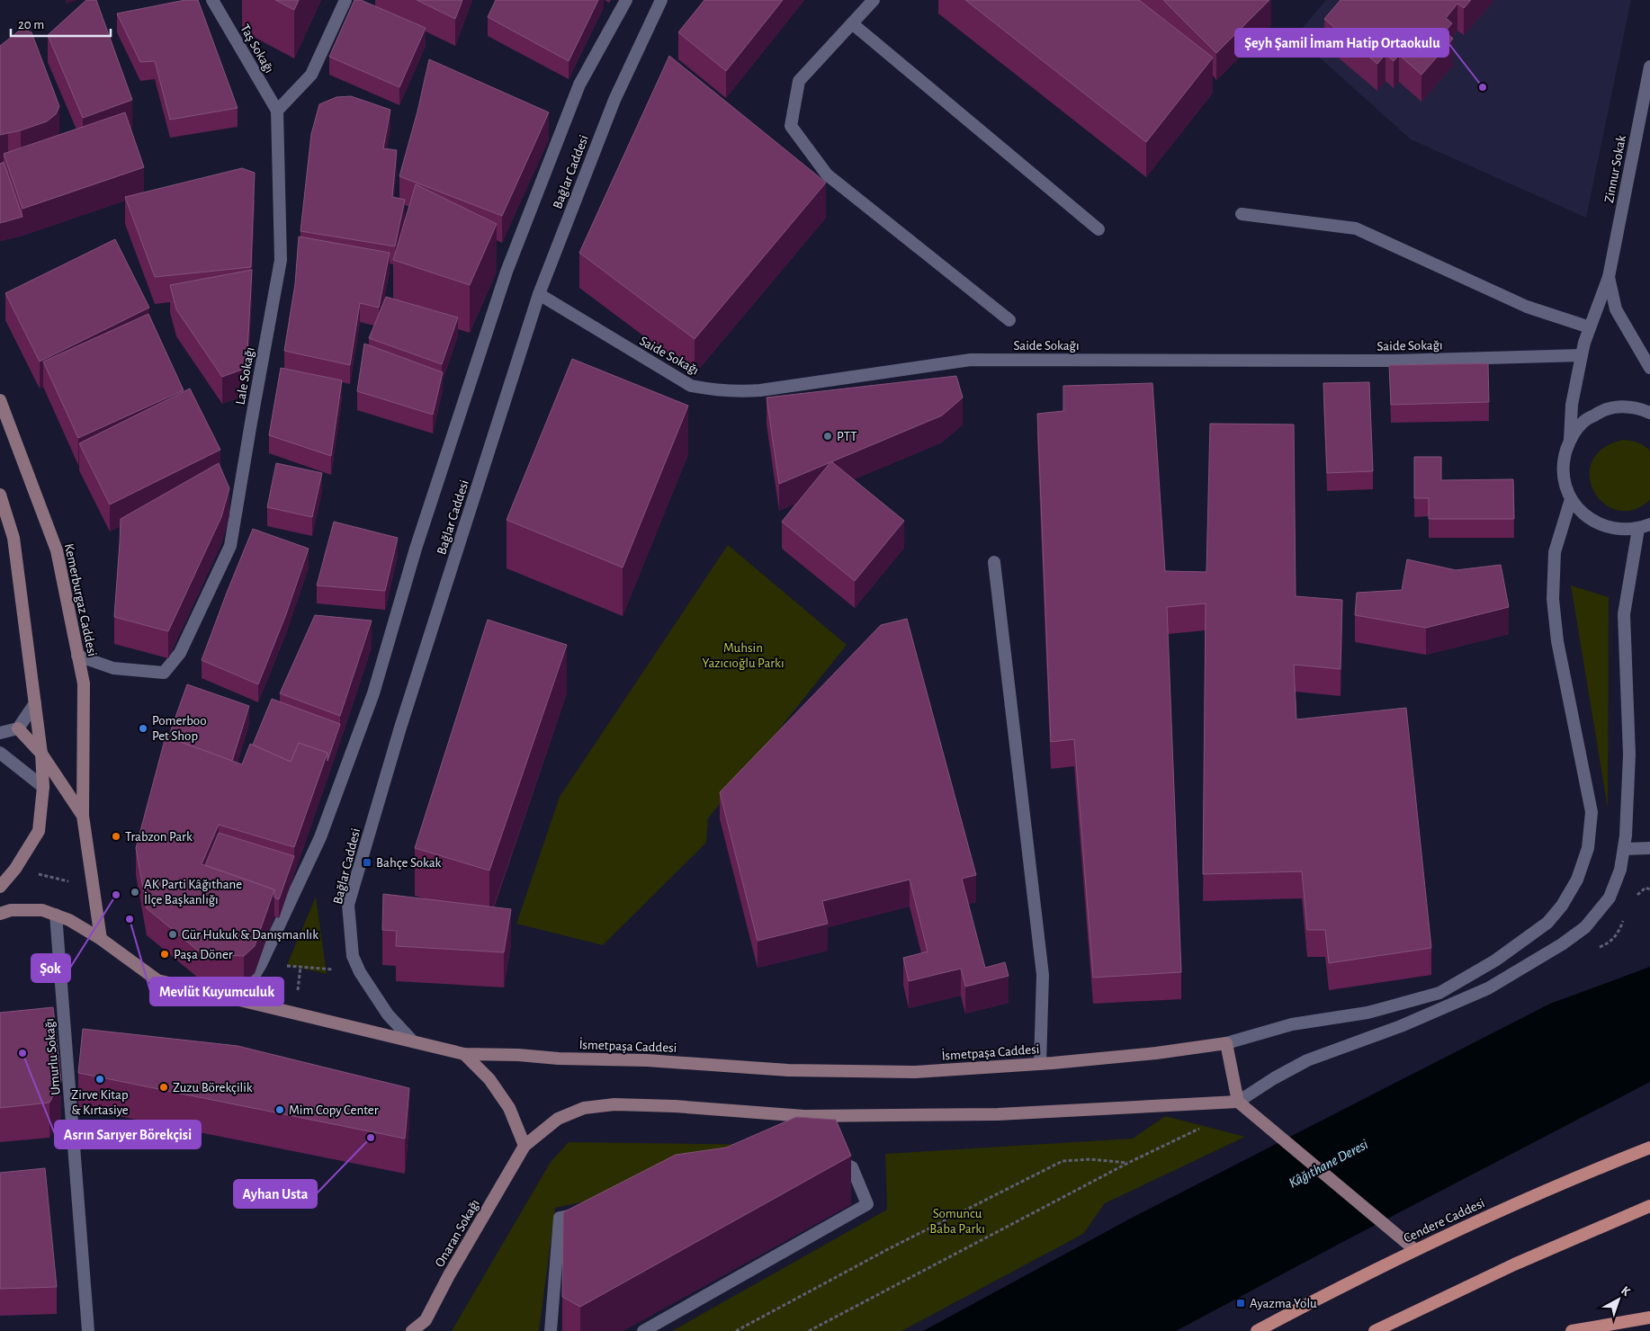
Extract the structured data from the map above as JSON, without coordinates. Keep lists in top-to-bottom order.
{
  "streets": {
    "main road": [
      "Kemerburgaz Caddesi",
      "İsmetpaşa Caddesi",
      "Cendere Caddesi",
      "Onaran Sokağı"
    ],
    "street": [
      "Taş Sokağı",
      "Zinnur Sokak",
      "Bağlar Caddesi",
      "Saide Sokağı",
      "Lale Sokağı",
      "Umurlu Sokağı"
    ]
  },
  "crossings": [
    ["Taş Sokağı", "Lale Sokağı"],
    ["Bağlar Caddesi", "Saide Sokağı"],
    ["Bağlar Caddesi", "İsmetpaşa Caddesi"],
    ["Lale Sokağı", "Kemerburgaz Caddesi"],
    ["Kemerburgaz Caddesi", "İsmetpaşa Caddesi"],
    ["İsmetpaşa Caddesi", "Umurlu Sokağı"]
  ],
  "water": ["Kâğıthane Deresi"],
  "parks": ["Muhsin Yazıcıoğlu Parkı", "Somuncu Baba Parkı"],
  "places": {
    "other": [
      "Şeyh Şamil İmam Hatip Ortaokulu",
      "PTT",
      "Pomerboo Pet Shop",
      "Trabzon Park",
      "AK Parti Kâğıthane İlçe Başkanlığı",
      "Şok",
      "Mevlüt Kuyumculuk",
      "Gür Hukuk & Danışmanlık",
      "Paşa Döner",
      "Asrın Sarıyer Börekçisi",
      "Zirve Kitap & Kırtasiye",
      "Zuzu Börekçilik",
      "Mim Copy Center",
      "Ayhan Usta"
    ],
    "transit": ["Bahçe Sokak", "Ayazma Yolu"]
  },
  "scale_bar": "20 m",
  "north": "top right"
}
